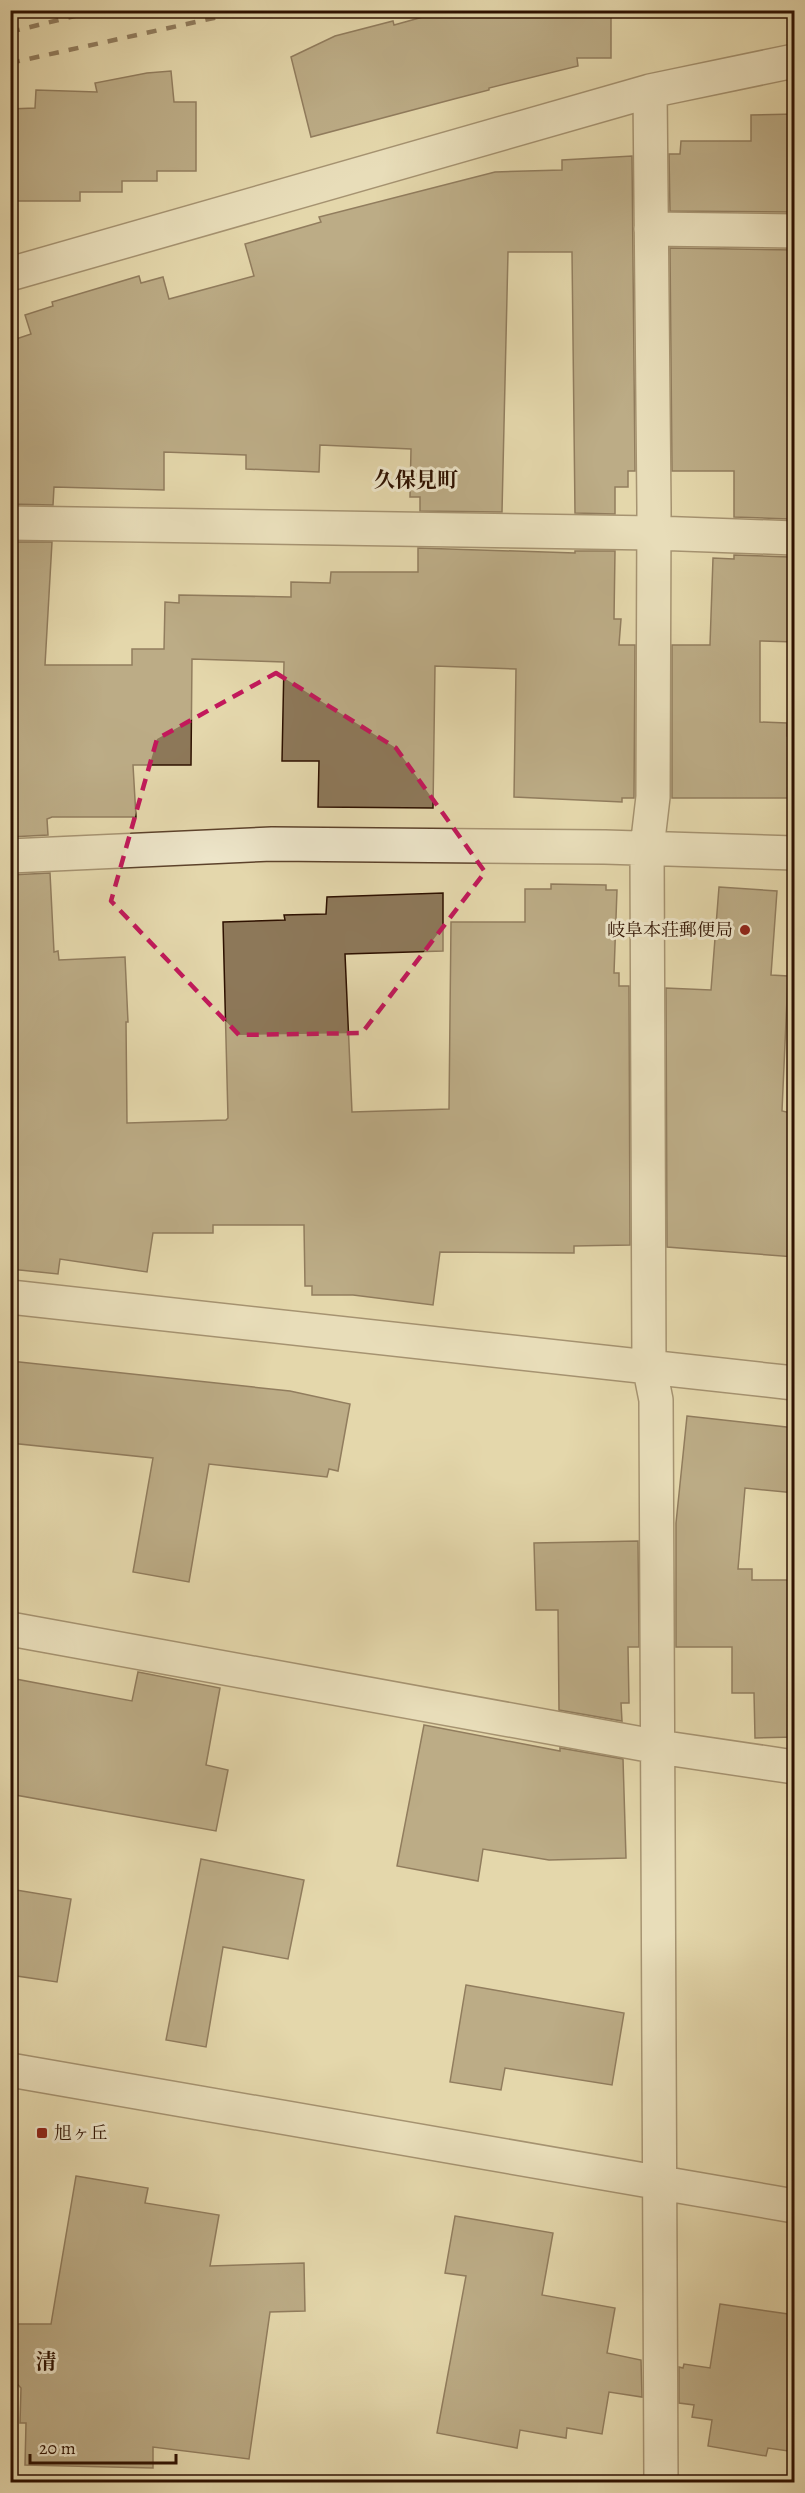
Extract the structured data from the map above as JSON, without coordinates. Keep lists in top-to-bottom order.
{
  "districts": ["久保見町", "清"],
  "places": {
    "other": ["岐阜本荘郵便局"],
    "transit": ["旭ヶ丘"]
  },
  "scale_bar": "20 m"
}
